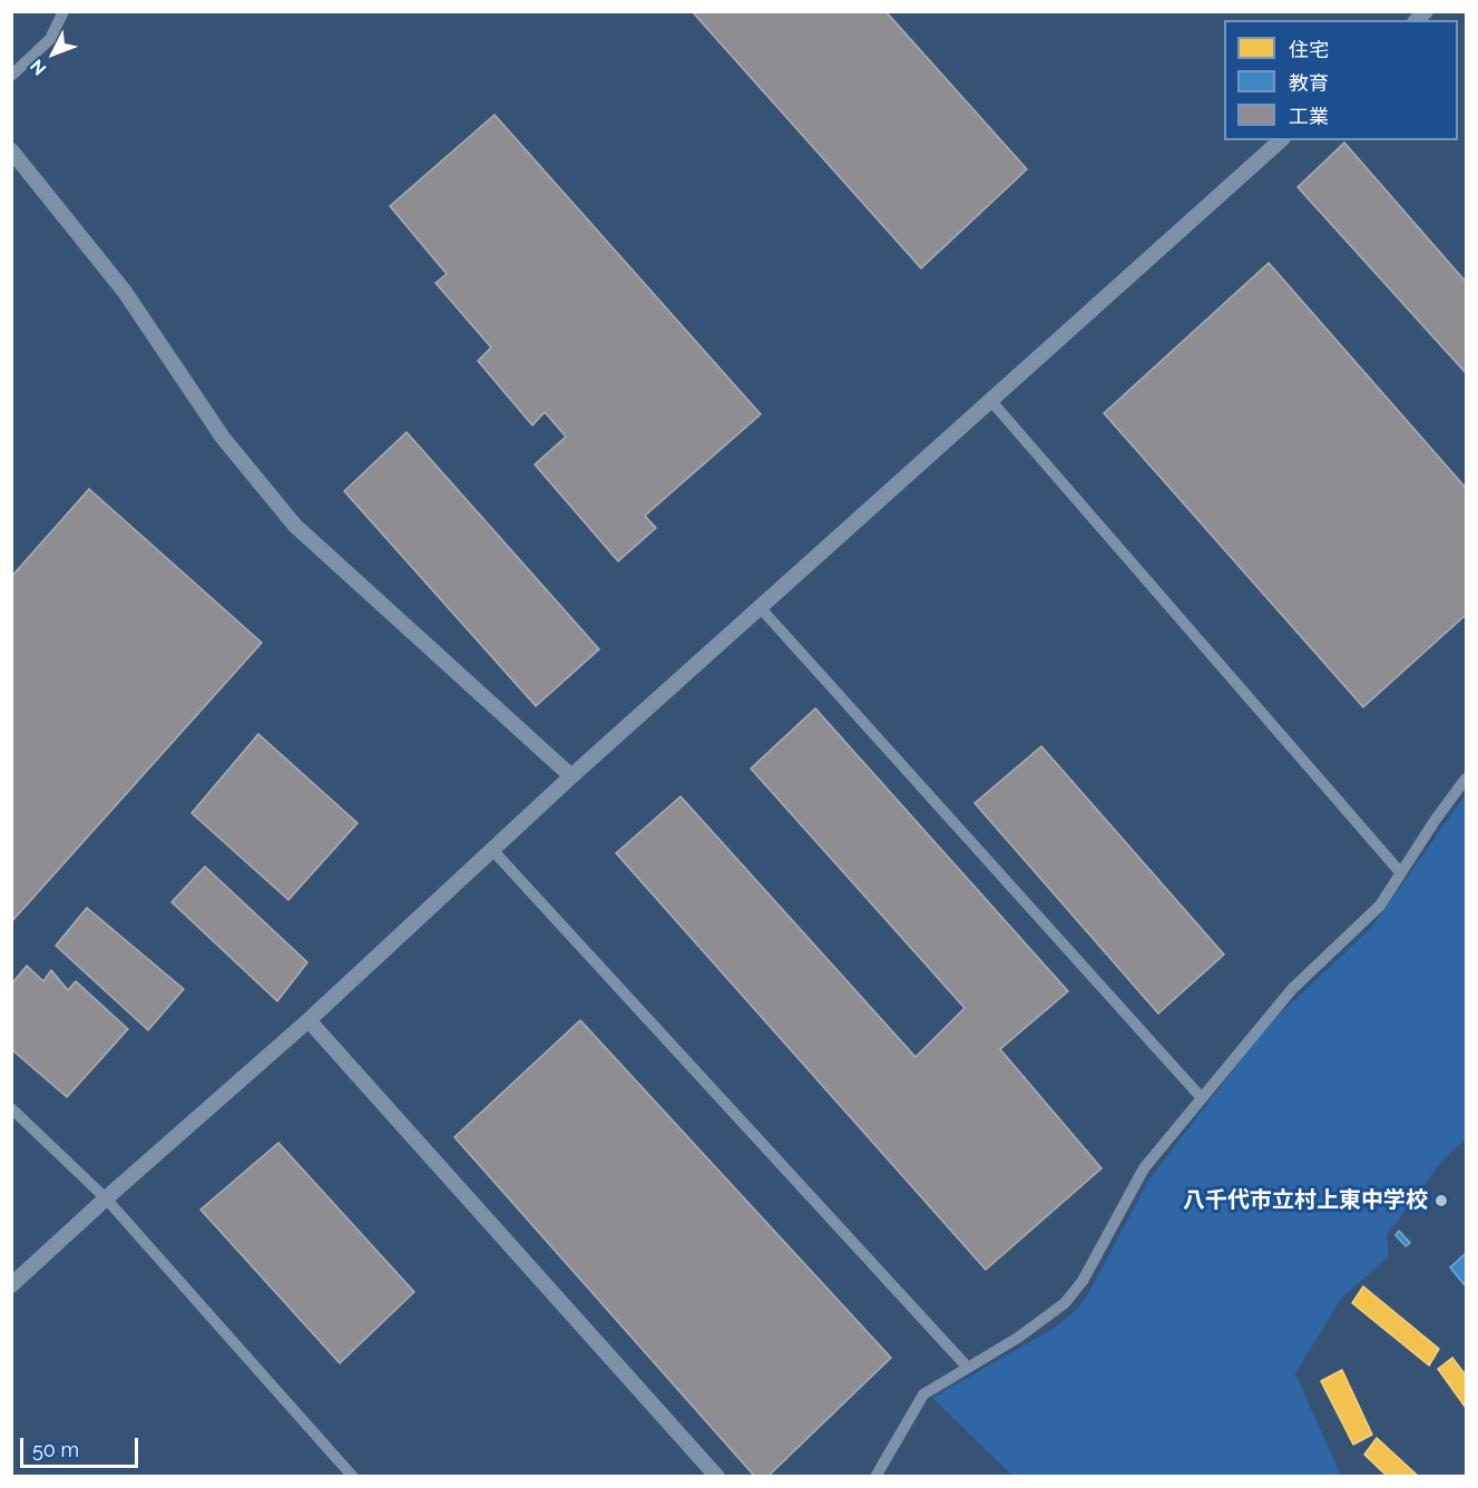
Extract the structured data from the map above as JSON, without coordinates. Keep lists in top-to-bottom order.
{
  "places": ["八千代市立村上東中学校"],
  "legend": ["住宅", "教育", "工業"],
  "scale_bar": "50 m",
  "north": "bottom left"
}
